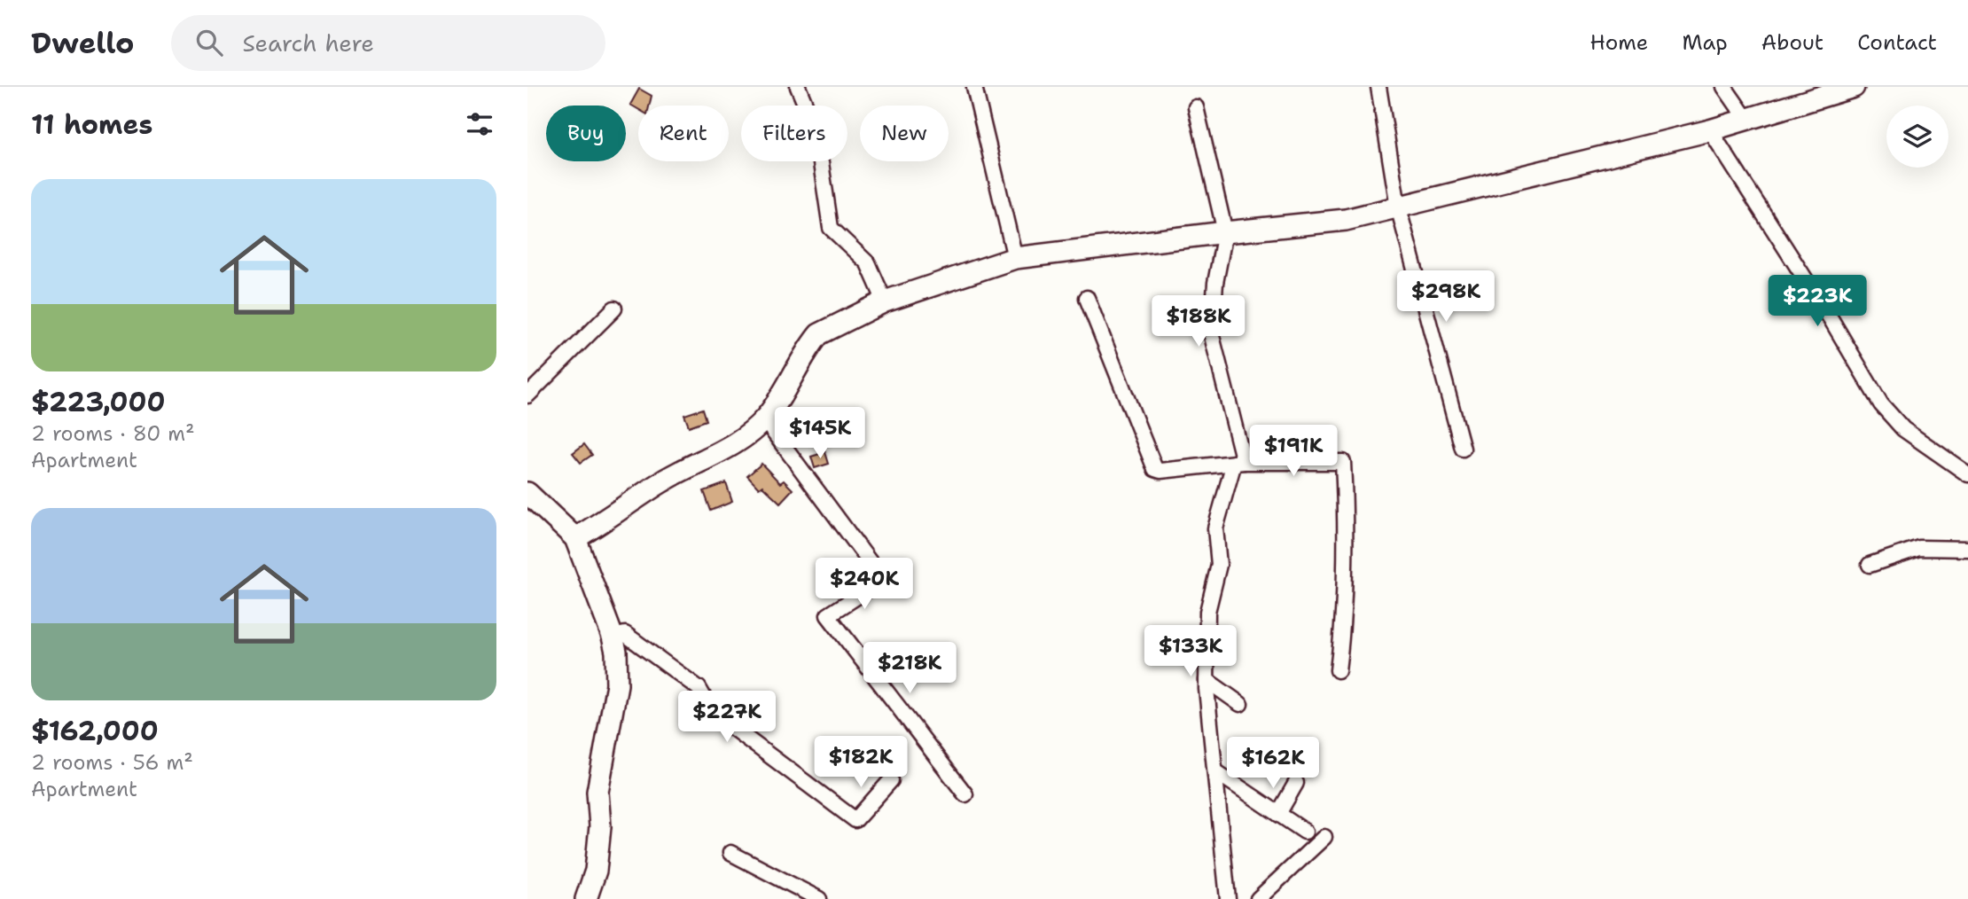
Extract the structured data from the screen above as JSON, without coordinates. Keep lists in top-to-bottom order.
{
  "page": {
    "header": "Dwello",
    "search": "Search here",
    "nav": [
      "Home",
      "Map",
      "About",
      "Contact"
    ],
    "heading": "11 homes",
    "chip": [
      "Buy",
      "Rent",
      "Filters",
      "New"
    ],
    "list": [
      {
        "name": "$223,000",
        "note": "2 rooms · 80 m² · Apartment"
      },
      {
        "name": "$162,000",
        "note": "2 rooms · 56 m² · Apartment"
      }
    ],
    "price": [
      "$298K",
      "$223K",
      "$188K",
      "$145K",
      "$191K",
      "$240K",
      "$133K",
      "$218K",
      "$227K",
      "$182K",
      "$162K"
    ]
  }
}
